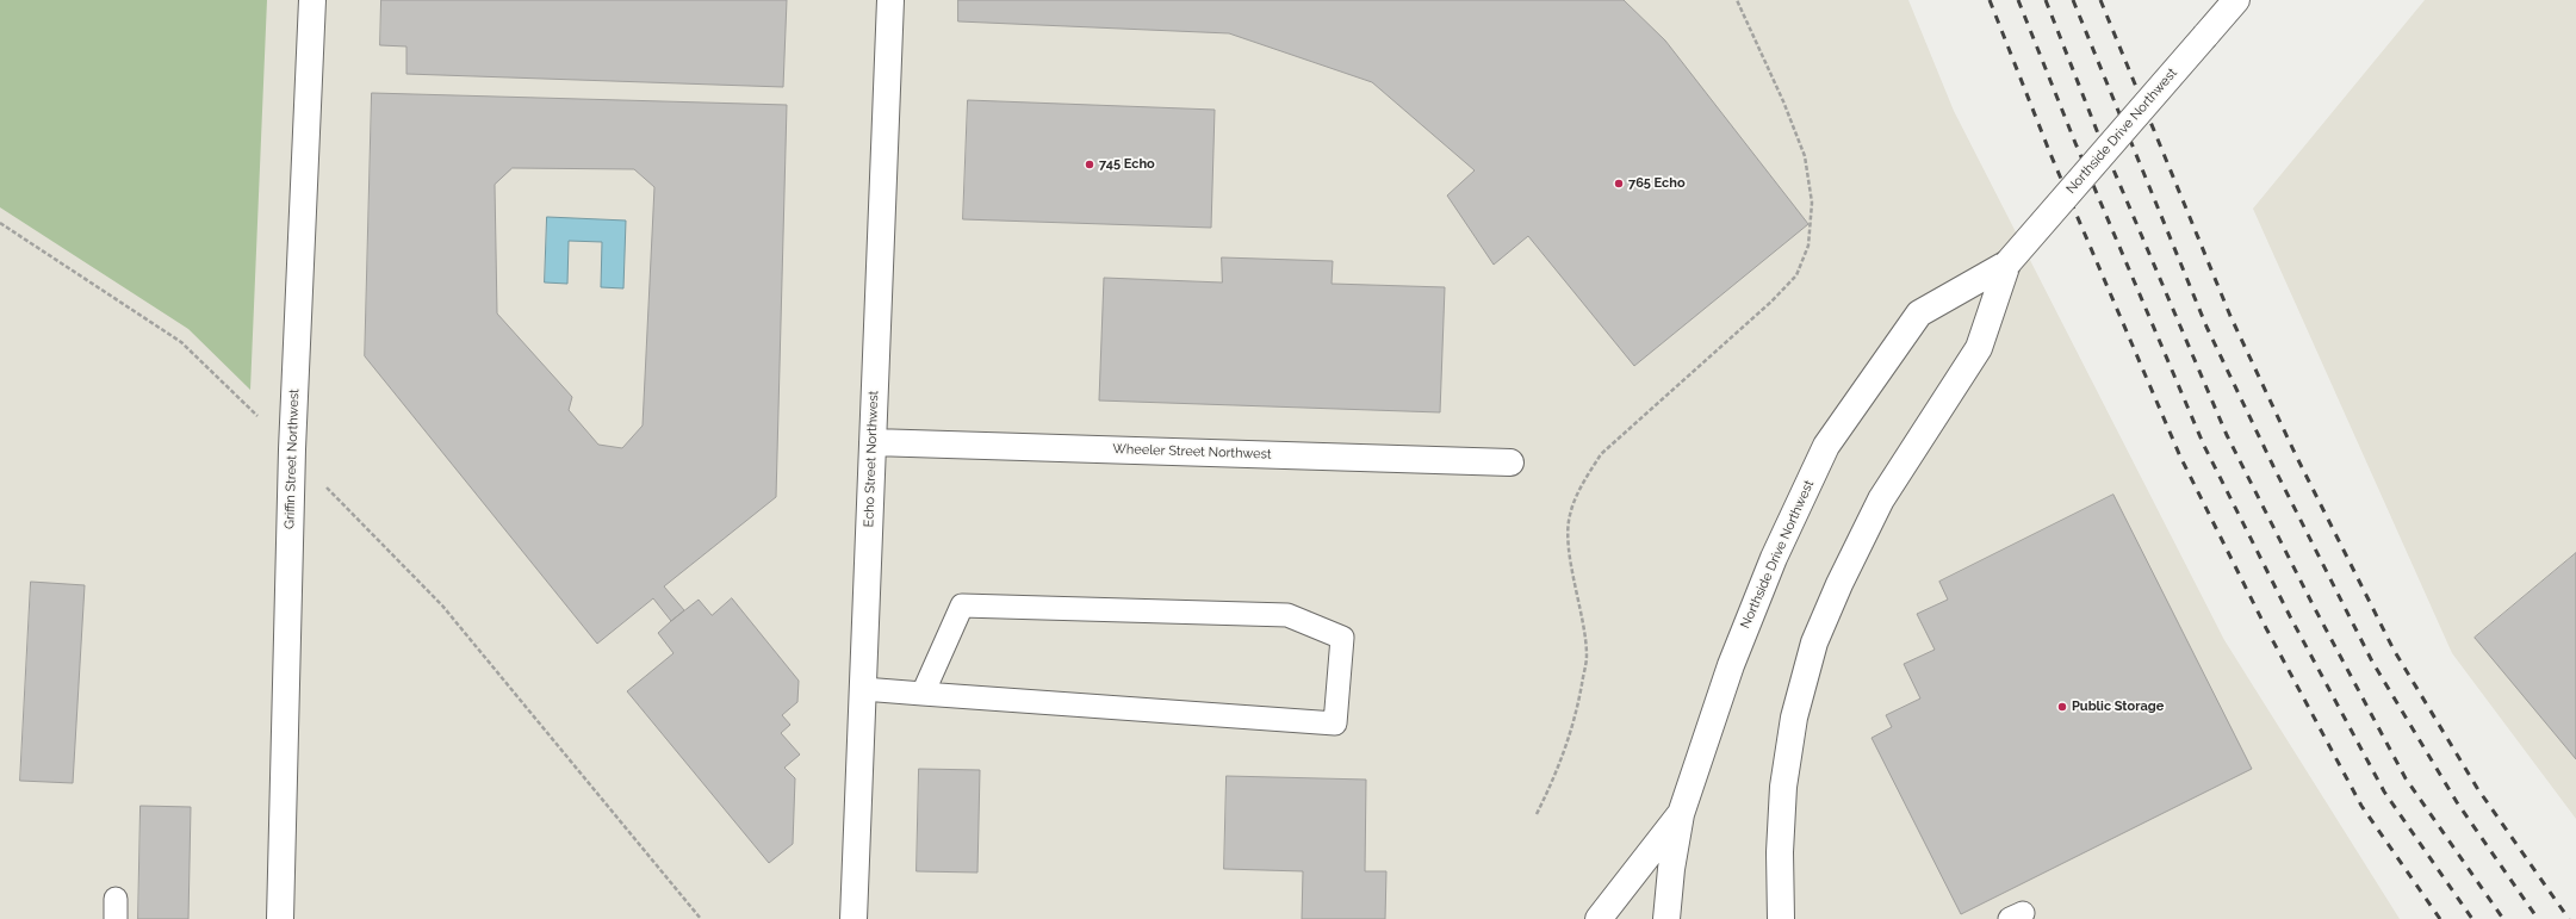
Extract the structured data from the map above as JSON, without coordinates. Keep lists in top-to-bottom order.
{
  "streets": {
    "main road": [
      "Northside Drive Northwest",
      "Wheeler Street Northwest",
      "Griffin Street Northwest",
      "Echo Street Northwest"
    ]
  },
  "crossings": [
    ["Wheeler Street Northwest", "Echo Street Northwest"]
  ],
  "places": ["745 Echo", "765 Echo", "Public Storage"]
}
